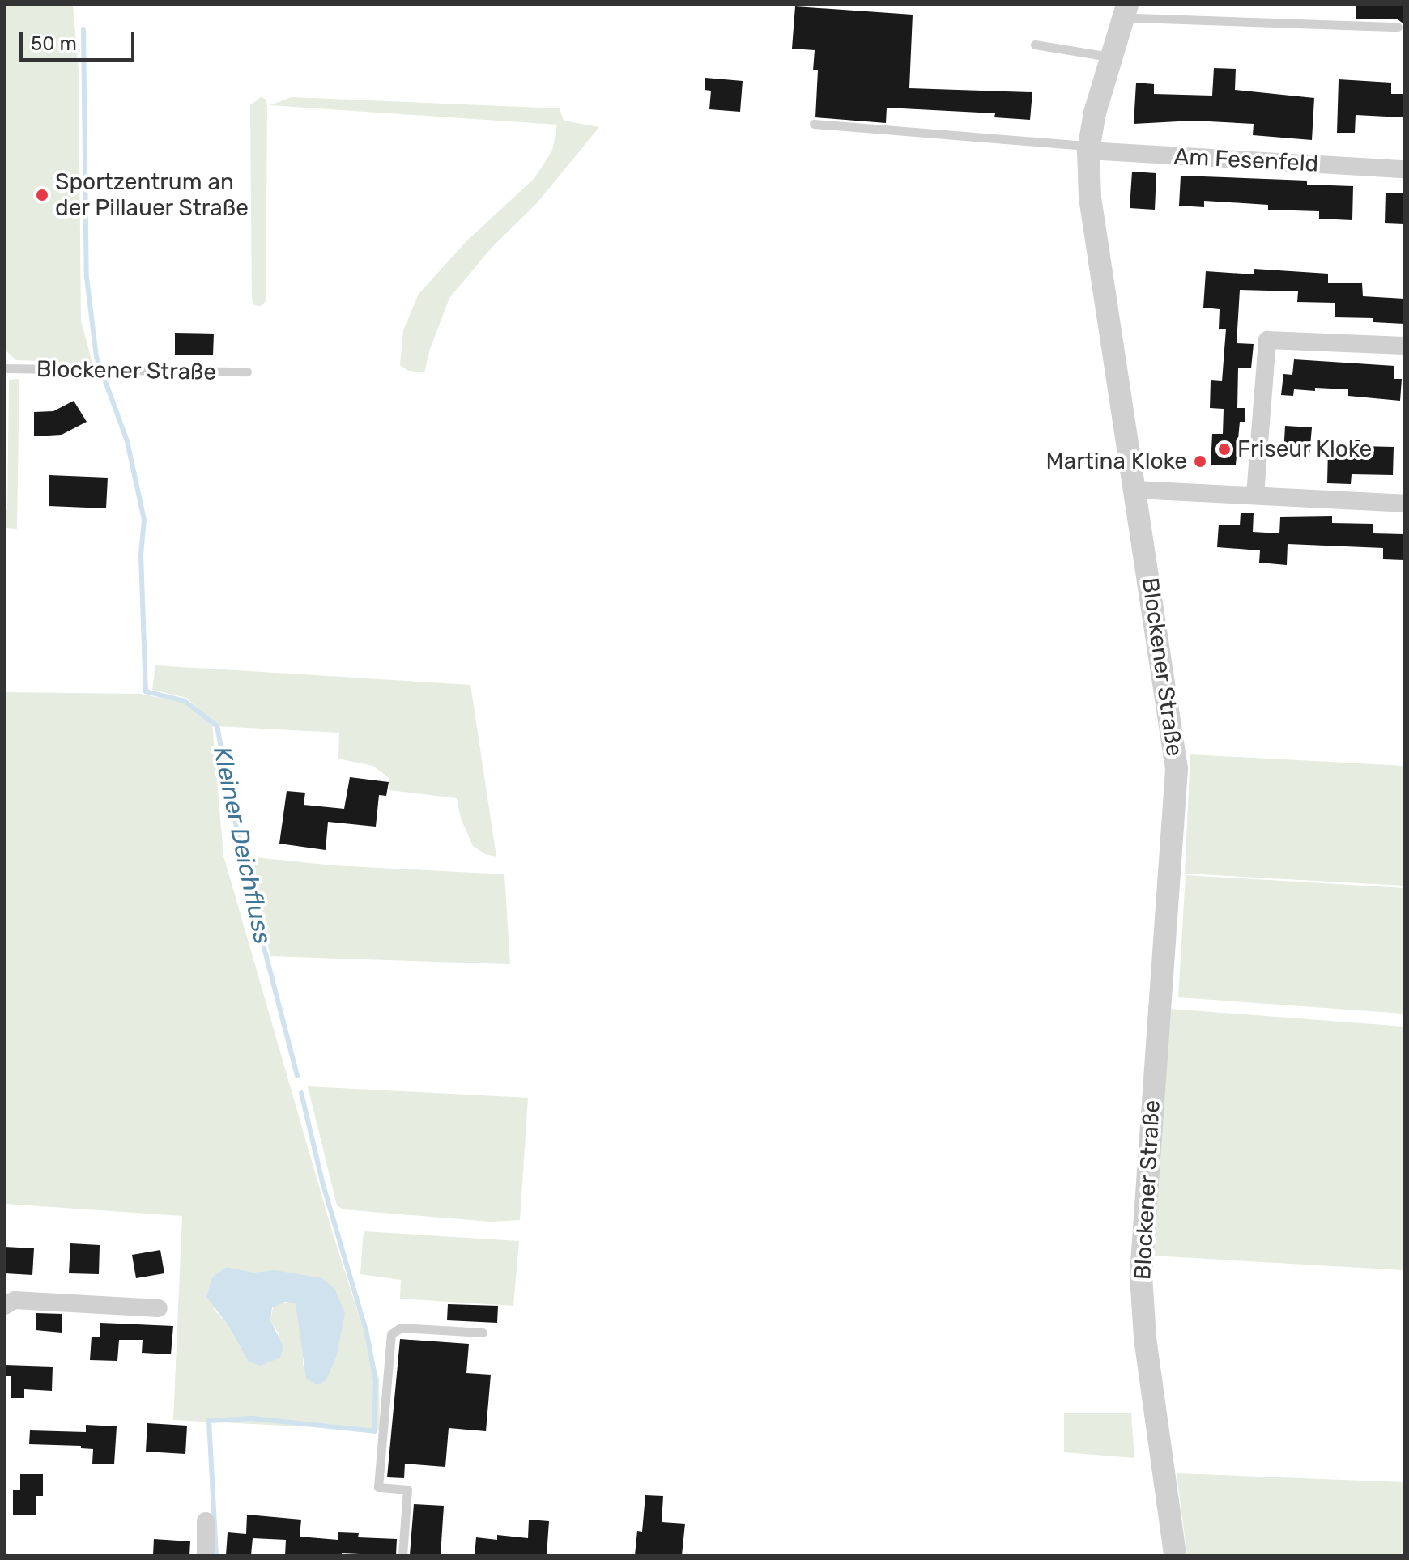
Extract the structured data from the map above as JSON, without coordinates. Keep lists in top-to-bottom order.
{
  "streets": {
    "street": ["Am Fesenfeld", "Blockener Straße"]
  },
  "crossings": [
    ["Am Fesenfeld", "Blockener Straße"]
  ],
  "water": ["Kleiner Deichfluss"],
  "places": ["Sportzentrum an der Pillauer Straße", "Friseur Kloke", "Martina Kloke"],
  "scale_bar": "50 m"
}
